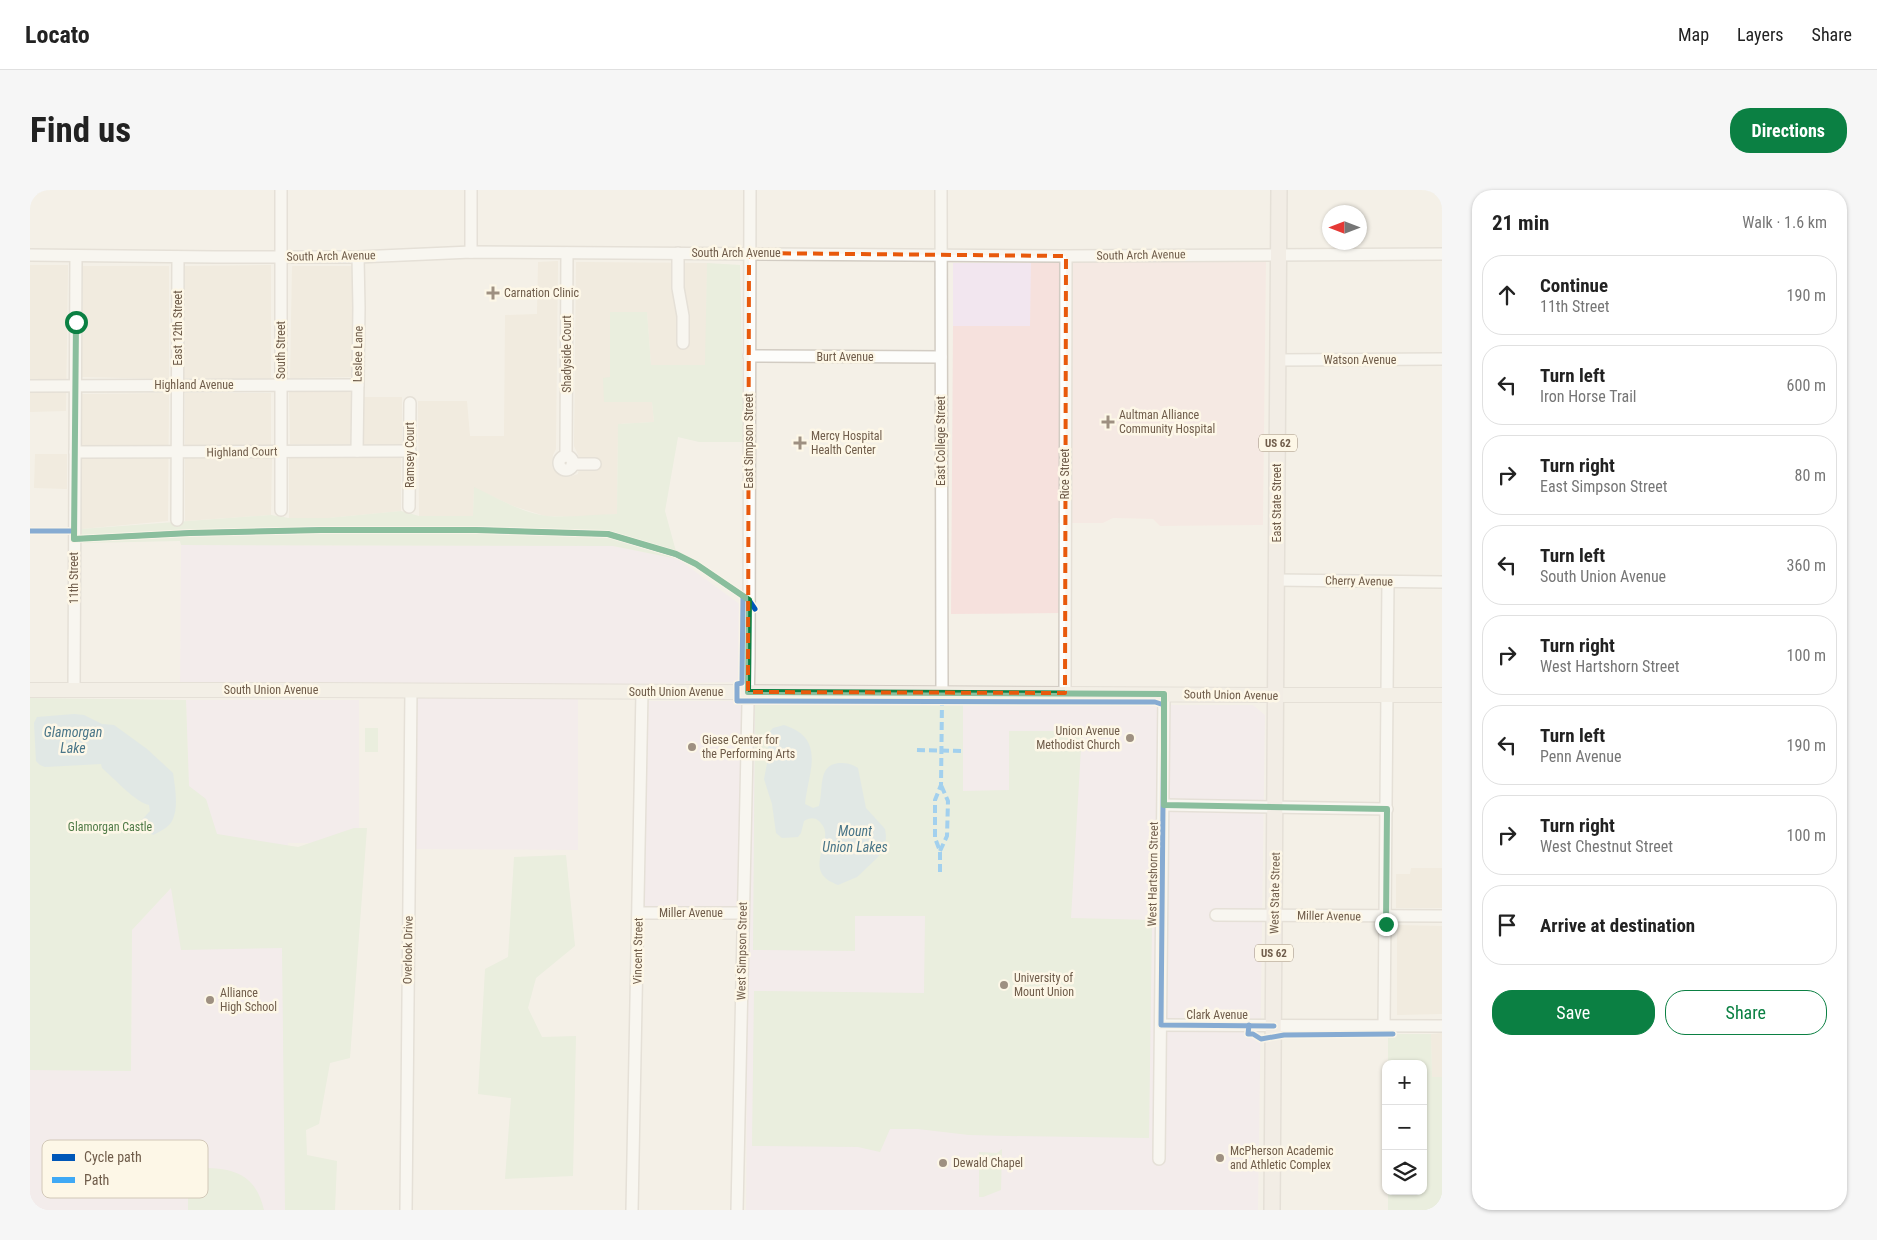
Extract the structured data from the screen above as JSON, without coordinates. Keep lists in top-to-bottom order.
{
  "streets": {
    "highway": ["US 62", "East State Street", "West State Street"],
    "main road": ["South Union Avenue"],
    "street": [
      "South Arch Avenue",
      "East 12th Street",
      "South Street",
      "Leslee Lane",
      "Shadyside Court",
      "Burt Avenue",
      "Watson Avenue",
      "Highland Avenue",
      "East Simpson Street",
      "East College Street",
      "Highland Court",
      "Ramsey Court",
      "Rice Street",
      "11th Street",
      "Cherry Avenue",
      "West Hartshorn Street",
      "Miller Avenue",
      "Overlook Drive",
      "Vincent Street",
      "West Simpson Street",
      "Clark Avenue"
    ]
  },
  "crossings": [
    ["South Arch Avenue", "East 12th Street"],
    ["South Arch Avenue", "South Street"],
    ["South Arch Avenue", "Leslee Lane"],
    ["South Arch Avenue", "Shadyside Court"],
    ["South Arch Avenue", "East Simpson Street"],
    ["South Arch Avenue", "East College Street"],
    ["South Arch Avenue", "Rice Street"],
    ["South Arch Avenue", "East State Street"],
    ["South Arch Avenue", "11th Street"],
    ["East 12th Street", "Highland Avenue"],
    ["East 12th Street", "Highland Court"],
    ["South Street", "Highland Avenue"],
    ["South Street", "Highland Court"],
    ["Leslee Lane", "Highland Avenue"],
    ["Leslee Lane", "Highland Court"],
    ["Burt Avenue", "East Simpson Street"],
    ["Burt Avenue", "East College Street"],
    ["Watson Avenue", "East State Street"],
    ["Highland Avenue", "11th Street"],
    ["East Simpson Street", "South Union Avenue"],
    ["East Simpson Street", "West Simpson Street"],
    ["East College Street", "South Union Avenue"],
    ["Highland Court", "Ramsey Court"],
    ["Highland Court", "11th Street"],
    ["Rice Street", "South Union Avenue"],
    ["East State Street", "Cherry Avenue"],
    ["East State Street", "South Union Avenue"],
    ["East State Street", "West State Street"],
    ["11th Street", "South Union Avenue"],
    ["South Union Avenue", "West Hartshorn Street"],
    ["South Union Avenue", "West State Street"],
    ["South Union Avenue", "Overlook Drive"],
    ["South Union Avenue", "Vincent Street"],
    ["South Union Avenue", "West Simpson Street"],
    ["West Hartshorn Street", "Clark Avenue"],
    ["West State Street", "Miller Avenue"],
    ["West State Street", "Clark Avenue"],
    ["Miller Avenue", "Vincent Street"],
    ["Miller Avenue", "West Simpson Street"]
  ],
  "water": ["Glamorgan Lake", "Mount Union Lakes"],
  "parks": ["Glamorgan Castle"],
  "places": {
    "health": ["Carnation Clinic", "Aultman Alliance Community Hospital", "Mercy Hospital Health Center"],
    "other": [
      "Union Avenue Methodist Church",
      "Giese Center for the Performing Arts",
      "University of Mount Union",
      "Alliance High School",
      "McPherson Academic and Athletic Complex",
      "Dewald Chapel"
    ]
  },
  "legend": ["Cycle path", "Path"],
  "north": "left",
  "page": {
    "header": "Locato",
    "nav": ["Map", "Layers", "Share"],
    "buttons": [
      "Directions",
      ["Save", "Share"]
    ],
    "title": "Find us",
    "heading": ["21 min", "Walk · 1.6 km"],
    "list": [
      ["Continue", "11th Street", "190 m"],
      ["Turn left", "Iron Horse Trail", "600 m"],
      ["Turn right", "East Simpson Street", "80 m"],
      ["Turn left", "South Union Avenue", "360 m"],
      ["Turn right", "West Hartshorn Street", "100 m"],
      ["Turn left", "Penn Avenue", "190 m"],
      ["Turn right", "West Chestnut Street", "100 m"],
      "Arrive at destination"
    ],
    "map_buttons": ["+", "−"]
  }
}
